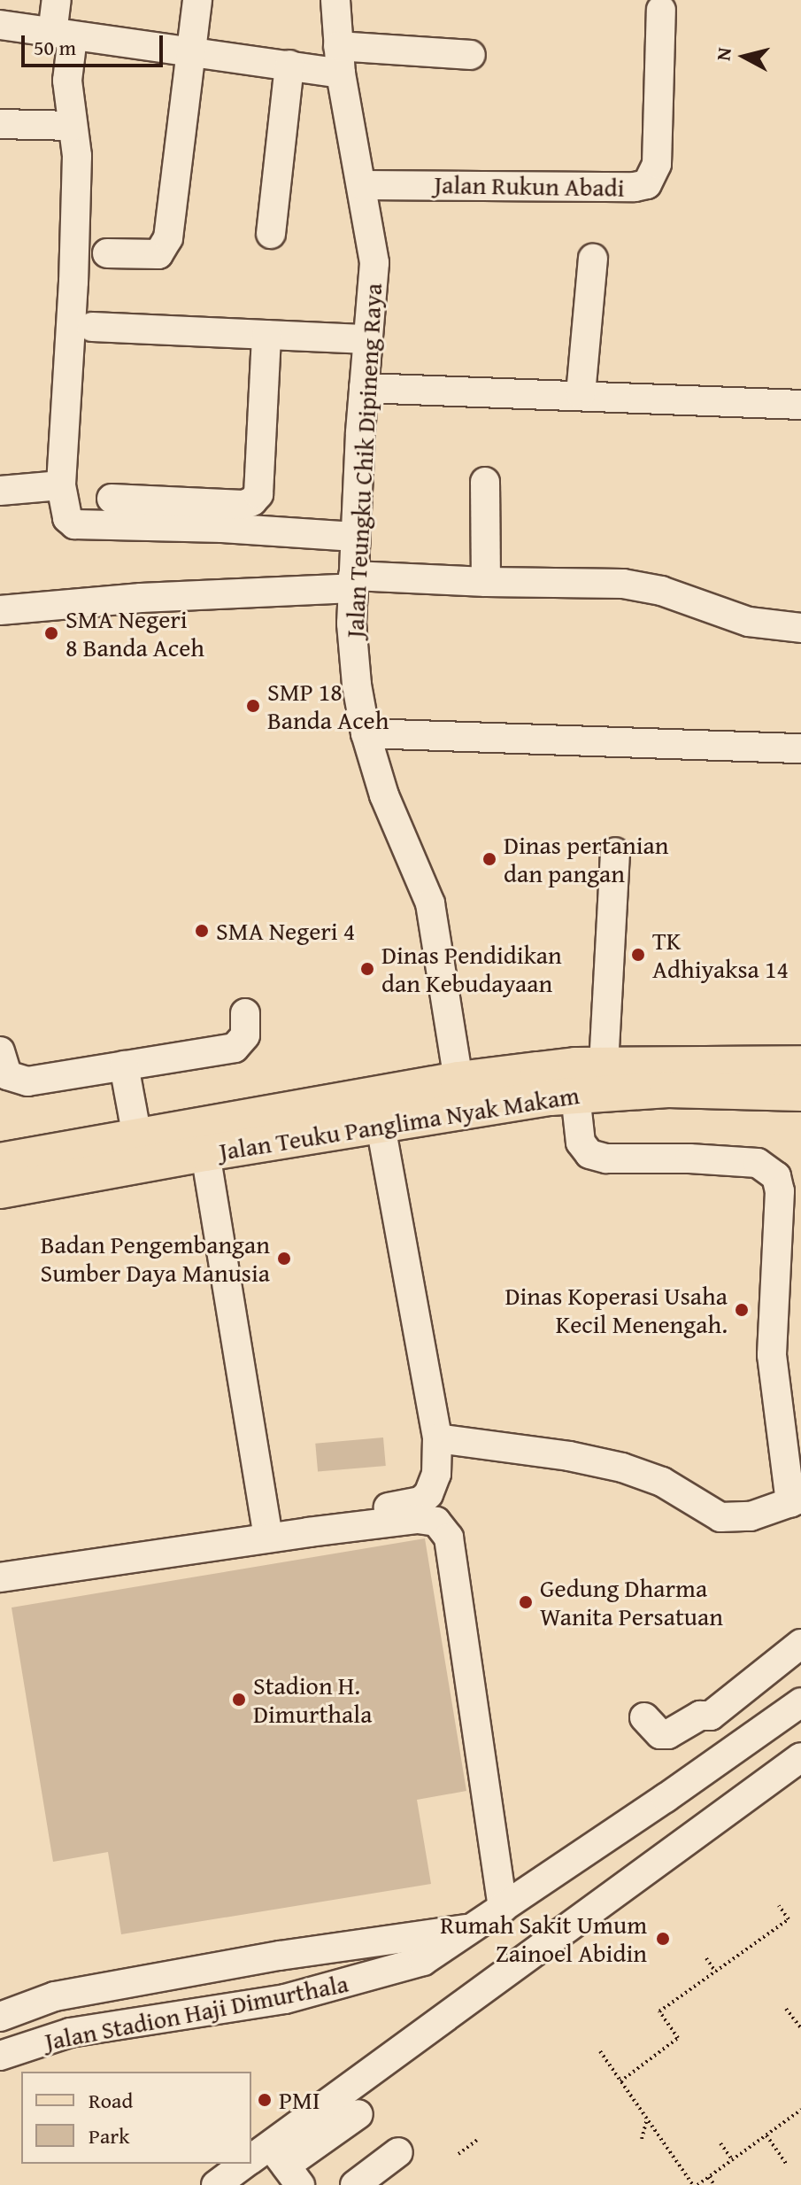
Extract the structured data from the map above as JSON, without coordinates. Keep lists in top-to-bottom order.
{
  "streets": {
    "main road": ["Jalan Teuku Panglima Nyak Makam"],
    "street": ["Jalan Rukun Abadi", "Jalan Teungku Chik Dipineng Raya", "Jalan Stadion Haji Dimurthala"]
  },
  "crossings": [
    ["Jalan Rukun Abadi", "Jalan Teungku Chik Dipineng Raya"],
    ["Jalan Teungku Chik Dipineng Raya", "Jalan Teuku Panglima Nyak Makam"]
  ],
  "places": [
    "SMA Negeri 8 Banda Aceh",
    "SMP 18 Banda Aceh",
    "Dinas pertanian dan pangan",
    "SMA Negeri 4",
    "TK Adhiyaksa 14",
    "Dinas Pendidikan dan Kebudayaan",
    "Badan Pengembangan Sumber Daya Manusia",
    "Dinas Koperasi Usaha Kecil Menengah.",
    "Gedung Dharma Wanita Persatuan",
    "Stadion H. Dimurthala",
    "Rumah Sakit Umum Zainoel Abidin",
    "PMI"
  ],
  "legend": ["Road", "Park"],
  "scale_bar": "50 m",
  "north": "left"
}
